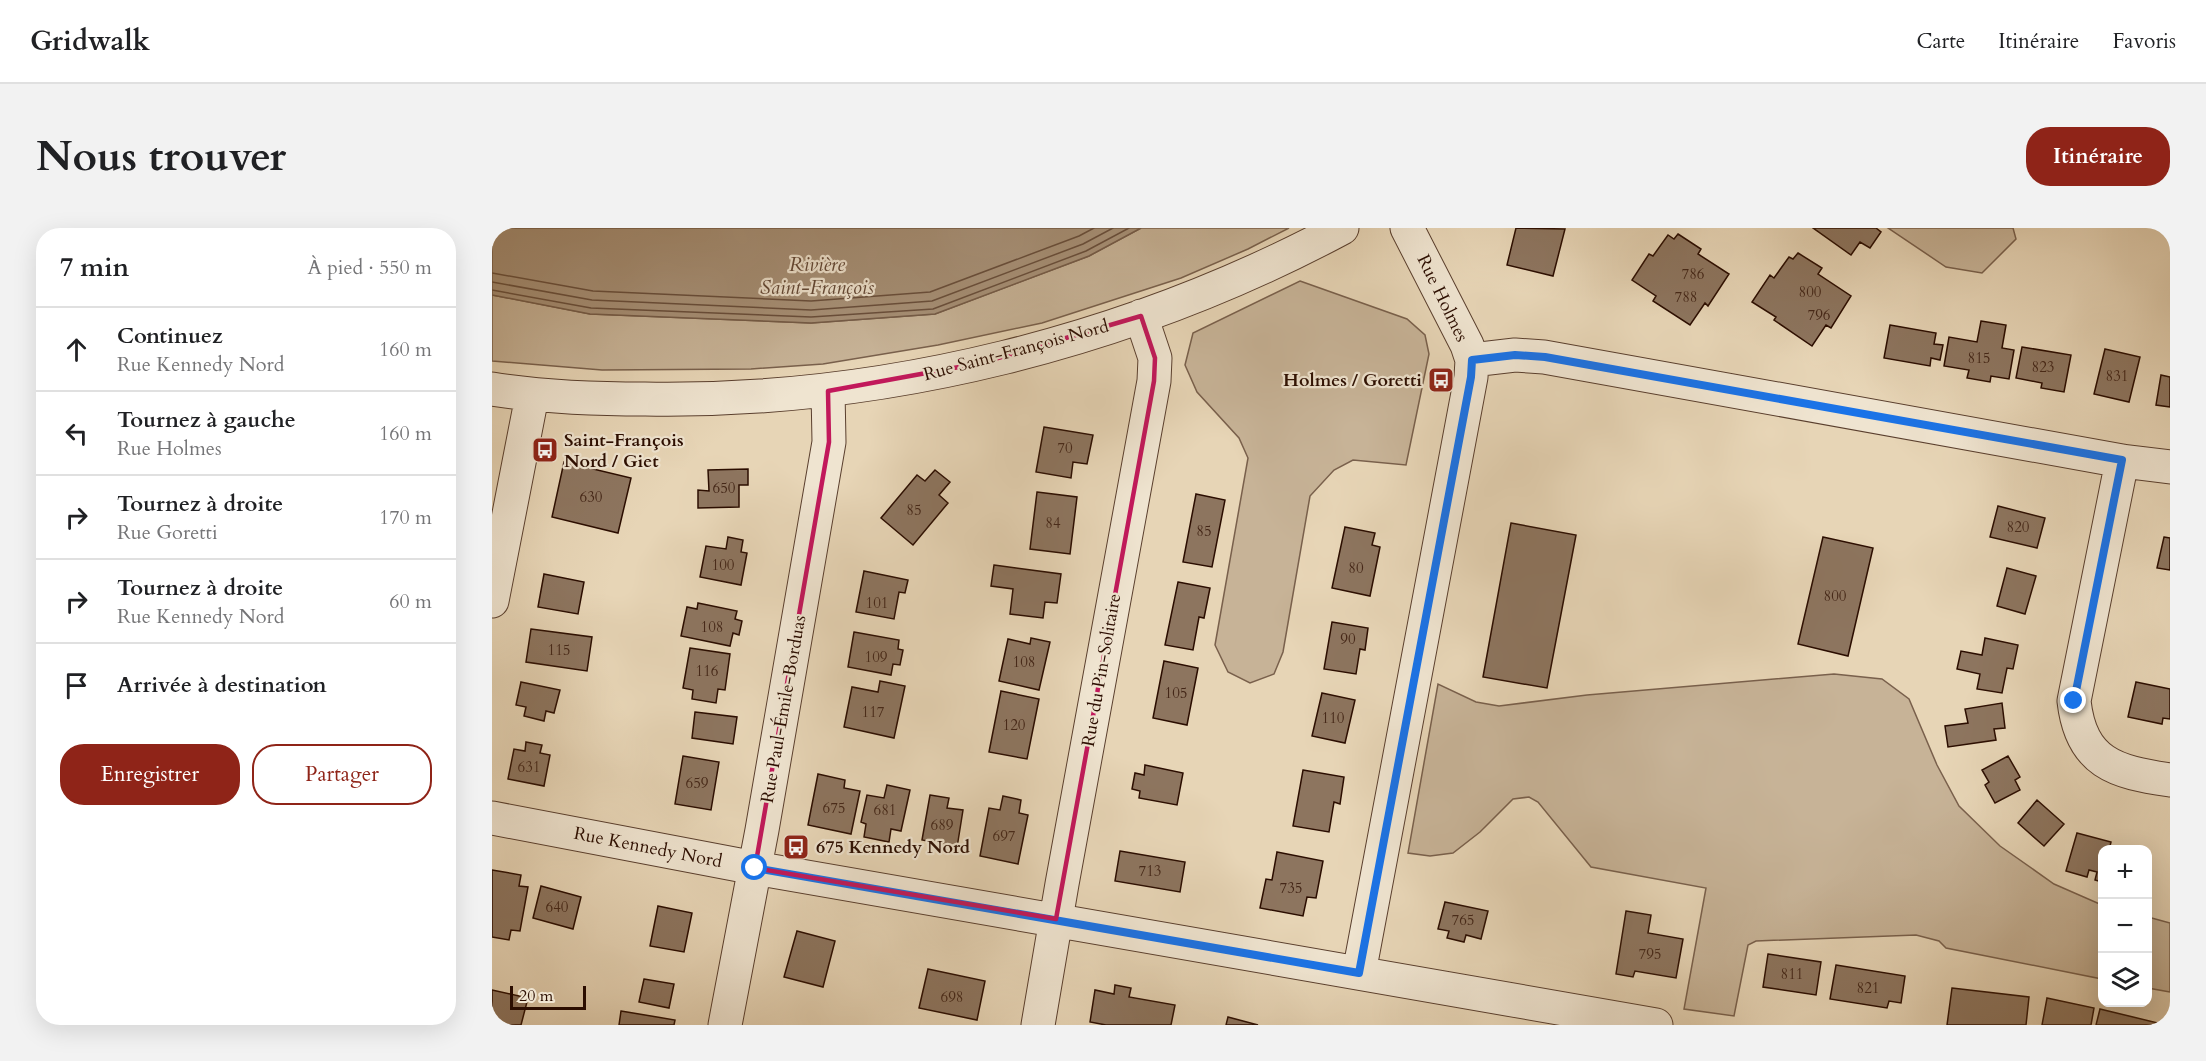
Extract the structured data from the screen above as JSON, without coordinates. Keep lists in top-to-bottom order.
{
  "streets": {
    "street": [
      "Rue Holmes",
      "Rue Saint-François Nord",
      "Rue du Pin-Solitaire",
      "Rue Paul-Émile-Borduas",
      "Rue Kennedy Nord"
    ]
  },
  "crossings": [
    ["Rue Holmes", "Rue Kennedy Nord"],
    ["Rue Saint-François Nord", "Rue du Pin-Solitaire"],
    ["Rue Saint-François Nord", "Rue Paul-Émile-Borduas"],
    ["Rue du Pin-Solitaire", "Rue Kennedy Nord"],
    ["Rue Paul-Émile-Borduas", "Rue Kennedy Nord"]
  ],
  "water": ["Rivière Saint-François"],
  "places": {
    "bus stop": ["Holmes / Goretti", "Saint-François Nord / Giet", "675 Kennedy Nord"]
  },
  "house_numbers": [
    "786",
    "800",
    "788",
    "796",
    "815",
    "823",
    "831",
    "70",
    "650",
    "630",
    "85",
    "84",
    "820",
    "85",
    "100",
    "80",
    "800",
    "101",
    "108",
    "90",
    "115",
    "109",
    "108",
    "116",
    "105",
    "117",
    "110",
    "120",
    "631",
    "659",
    "675",
    "681",
    "689",
    "697",
    "713",
    "735",
    "640",
    "765",
    "795",
    "811",
    "821",
    "698"
  ],
  "scale_bar": "20 m",
  "page": {
    "header": "Gridwalk",
    "nav": ["Carte", "Itinéraire", "Favoris"],
    "buttons": [
      "Itinéraire",
      ["Enregistrer", "Partager"]
    ],
    "title": "Nous trouver",
    "heading": ["7 min", "À pied · 550 m"],
    "list": [
      ["Continuez", "Rue Kennedy Nord", "160 m"],
      ["Tournez à gauche", "Rue Holmes", "160 m"],
      ["Tournez à droite", "Rue Goretti", "170 m"],
      ["Tournez à droite", "Rue Kennedy Nord", "60 m"],
      "Arrivée à destination"
    ],
    "map_buttons": ["+", "−"],
    "scale": "20 m"
  }
}
